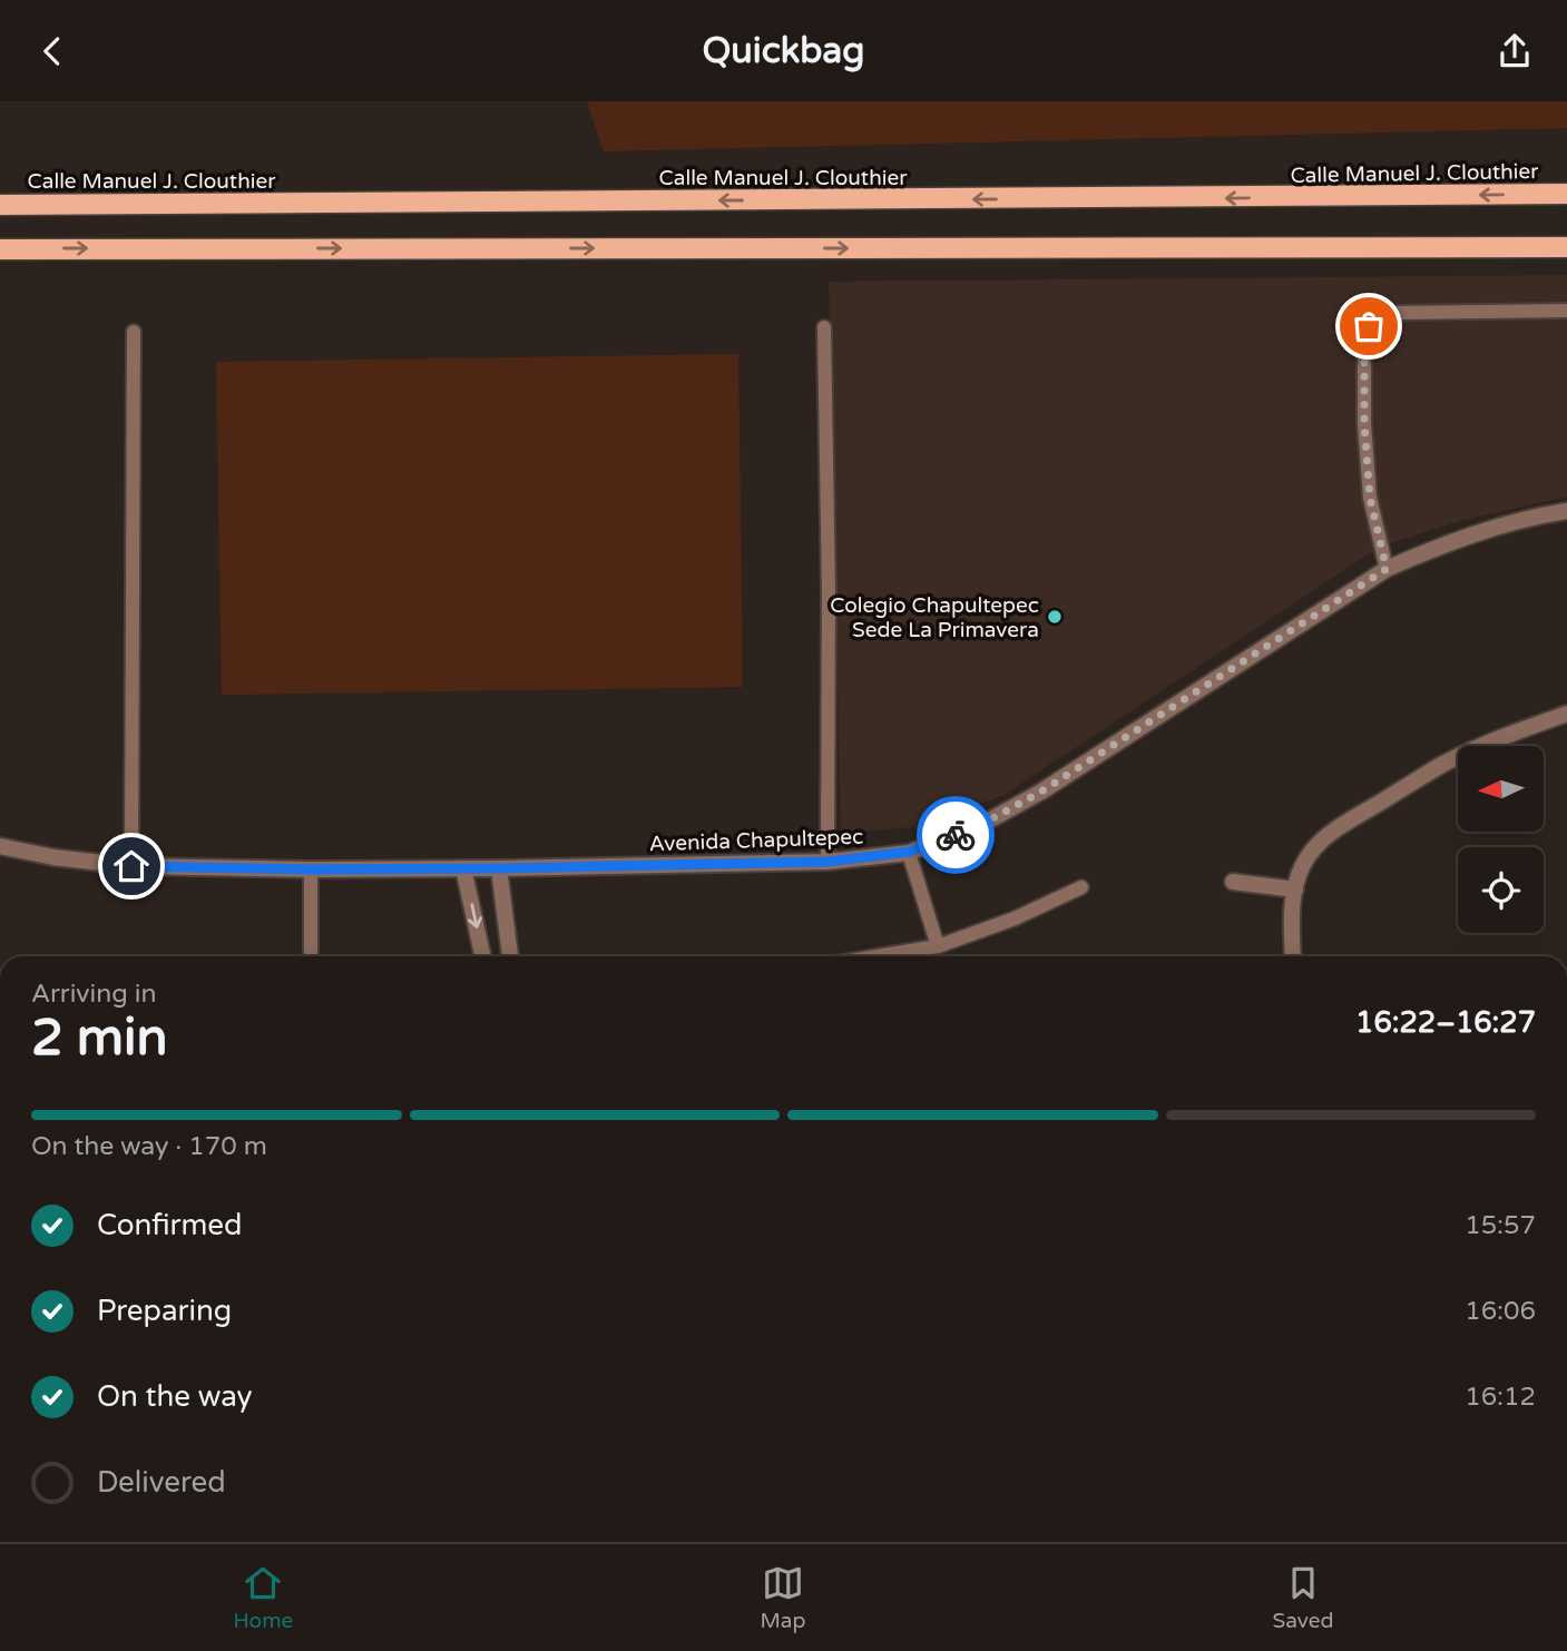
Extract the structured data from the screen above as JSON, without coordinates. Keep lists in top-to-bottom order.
{
  "streets": {
    "main road": ["Calle Manuel J. Clouthier"],
    "street": ["Avenida Chapultepec"]
  },
  "places": ["Colegio Chapultepec Sede La Primavera"],
  "north": "left",
  "page": {
    "header": "Quickbag",
    "heading": ["2 min", "Arriving in", "16:22–16:27"],
    "bar": "On the way · 170 m",
    "list": [
      ["Confirmed", "15:57"],
      ["Preparing", "16:06"],
      ["On the way", "16:12"],
      "Delivered"
    ],
    "tabs": ["Home", "Map", "Saved"]
  }
}
